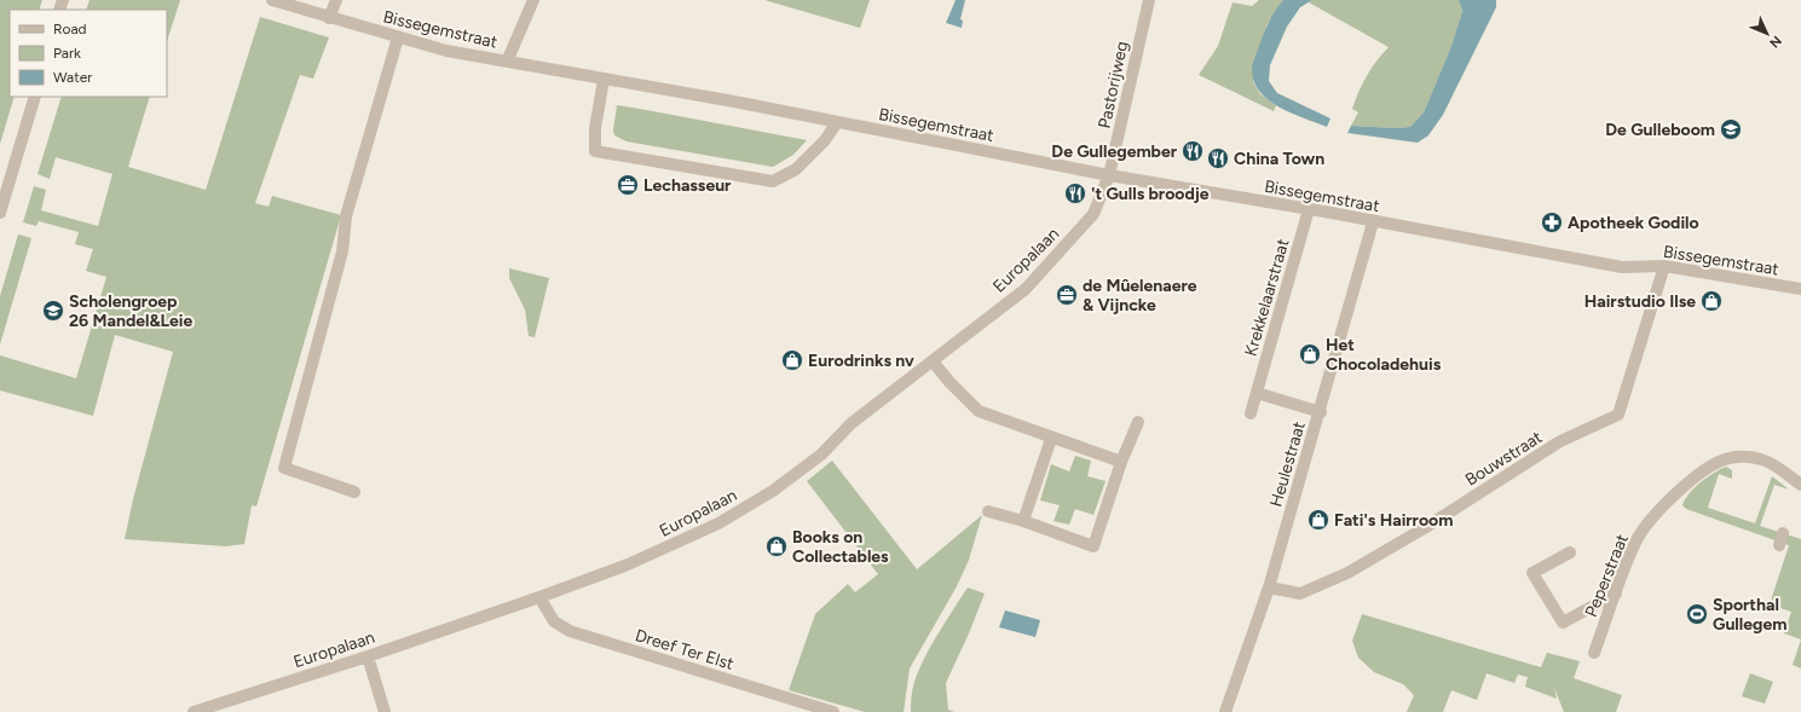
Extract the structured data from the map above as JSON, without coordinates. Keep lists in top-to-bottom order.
{
  "streets": {
    "street": [
      "Bissegemstraat",
      "Pastorijweg",
      "Europalaan",
      "Krekkelaarstraat",
      "Bouwstraat",
      "Heulestraat",
      "Peperstraat",
      "Dreef Ter Elst"
    ]
  },
  "crossings": [
    ["Bissegemstraat", "Pastorijweg"],
    ["Bissegemstraat", "Europalaan"],
    ["Bissegemstraat", "Krekkelaarstraat"],
    ["Bissegemstraat", "Bouwstraat"],
    ["Bissegemstraat", "Heulestraat"],
    ["Pastorijweg", "Europalaan"],
    ["Europalaan", "Dreef Ter Elst"],
    ["Bouwstraat", "Heulestraat"]
  ],
  "places": {
    "school or university": ["De Gulleboom", "Scholengroep 26 Mandel&Leie"],
    "restaurant": ["De Gullegember", "China Town", "'t Gulls broodje"],
    "office": ["Lechasseur", "de Mûelenaere & Vijncke"],
    "pharmacy": ["Apotheek Godilo"],
    "shop": [
      "Hairstudio Ilse",
      "Het Chocoladehuis",
      "Eurodrinks nv",
      "Fati's Hairroom",
      "Books on Collectables"
    ],
    "sports": ["Sporthal Gullegem"]
  },
  "legend": ["Road", "Park", "Water"],
  "north": "bottom right"
}
